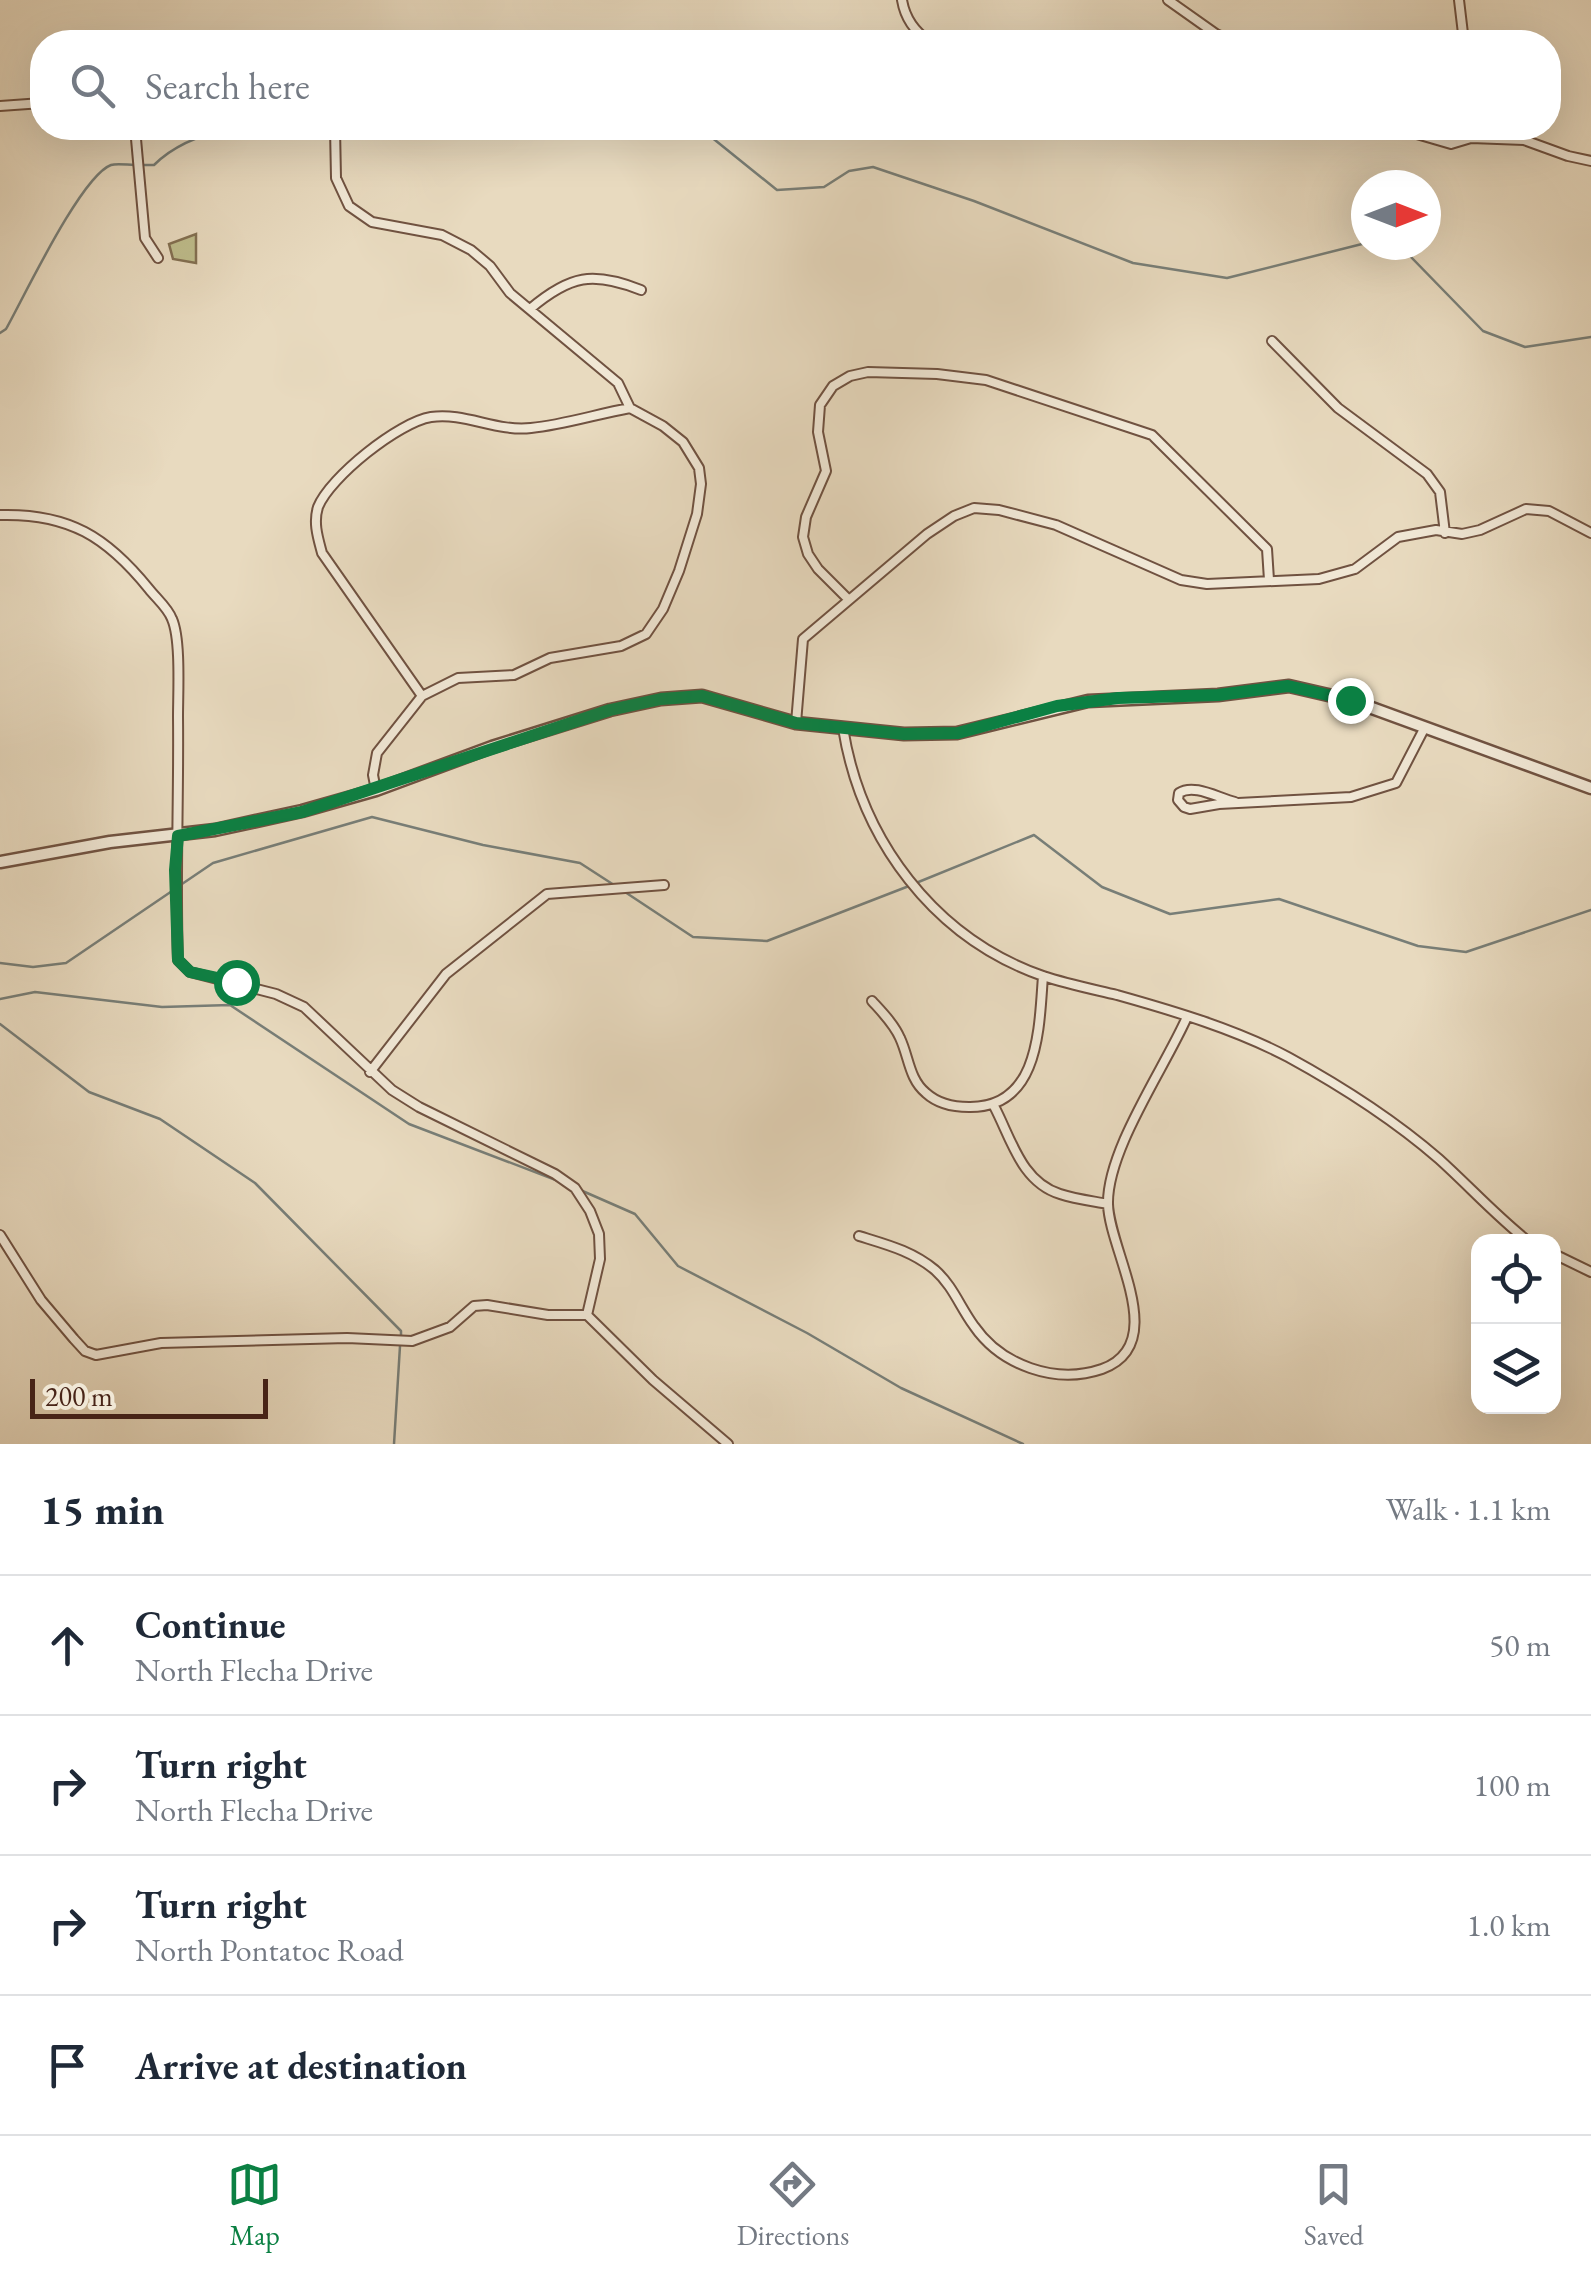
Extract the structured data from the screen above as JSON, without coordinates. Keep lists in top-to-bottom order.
{
  "scale_bar": "200 m",
  "north": "right",
  "page": {
    "search": "Search here",
    "scale": "200 m",
    "heading": ["15 min", "Walk · 1.1 km"],
    "list": [
      ["Continue", "North Flecha Drive", "50 m"],
      ["Turn right", "North Flecha Drive", "100 m"],
      ["Turn right", "North Pontatoc Road", "1.0 km"],
      "Arrive at destination"
    ],
    "nav": ["Map", "Directions", "Saved"]
  }
}
